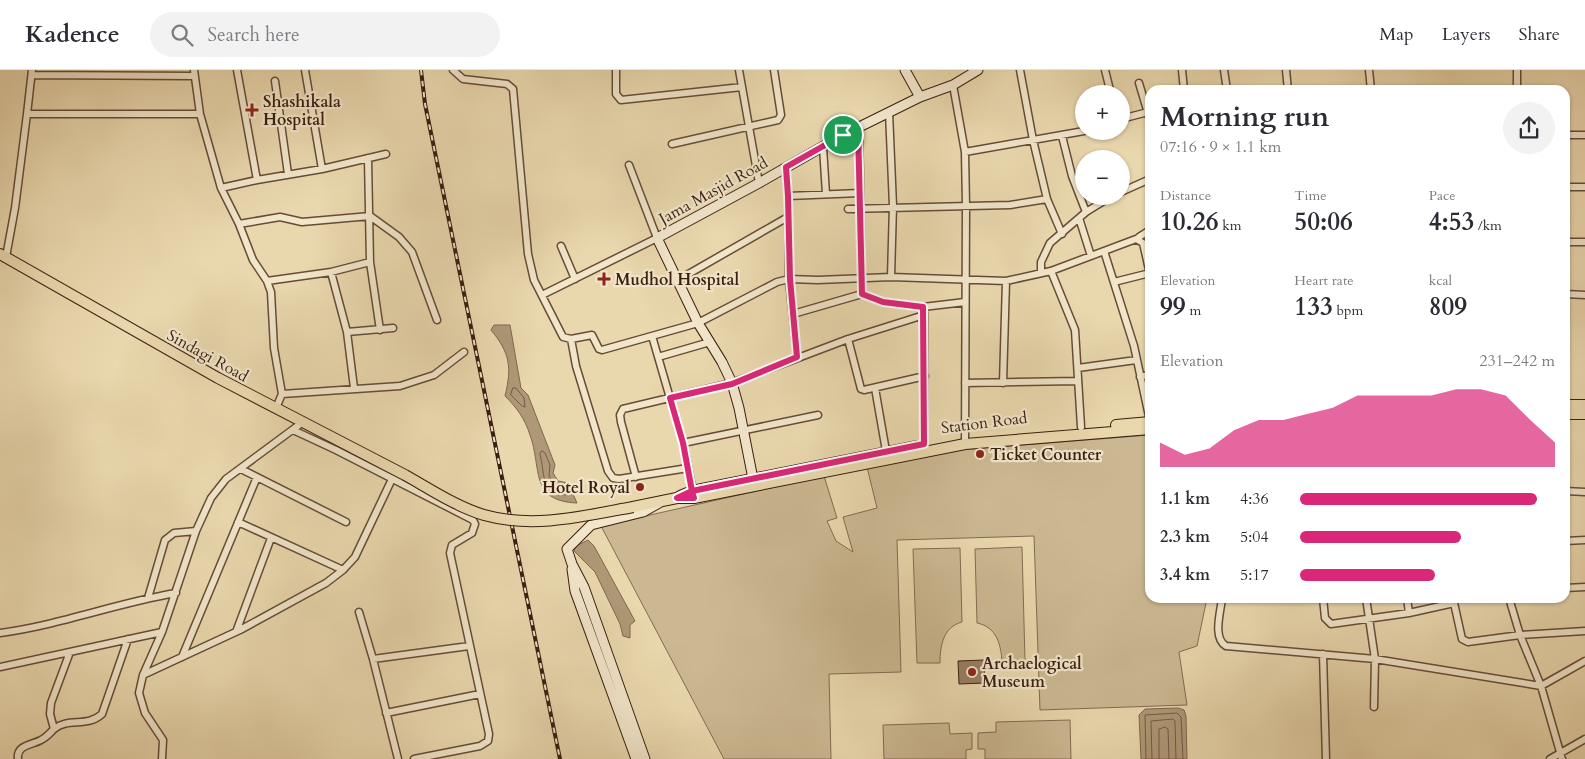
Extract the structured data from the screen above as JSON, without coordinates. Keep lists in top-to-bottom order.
{
  "streets": {
    "main road": ["Sindagi Road", "Station Road"],
    "street": ["Jama Masjid Road"]
  },
  "crossings": [
    ["Sindagi Road", "Station Road"]
  ],
  "places": {
    "health": ["Shashikala Hospital", "Mudhol Hospital"],
    "other": ["Ticket Counter", "Hotel Royal", "Archaelogical Museum"]
  },
  "page": {
    "header": "Kadence",
    "search": "Search here",
    "nav": ["Map", "Layers", "Share"],
    "map_buttons": ["+", "−"],
    "heading": ["Morning run", "07:16 · 9 × 1.1 km"],
    "stats": [
      ["Distance", "10.26 km"],
      ["Time", "50:06"],
      ["Pace", "4:53 /km"],
      ["Elevation", "99 m"],
      ["Heart rate", "133 bpm"],
      ["kcal", "809"]
    ],
    "chart": ["Elevation", "231–242 m"],
    "list": [
      {
        "name": "1.1 km",
        "note": "4:36"
      },
      {
        "name": "2.3 km",
        "note": "5:04"
      },
      {
        "name": "3.4 km",
        "note": "5:17"
      }
    ]
  }
}
